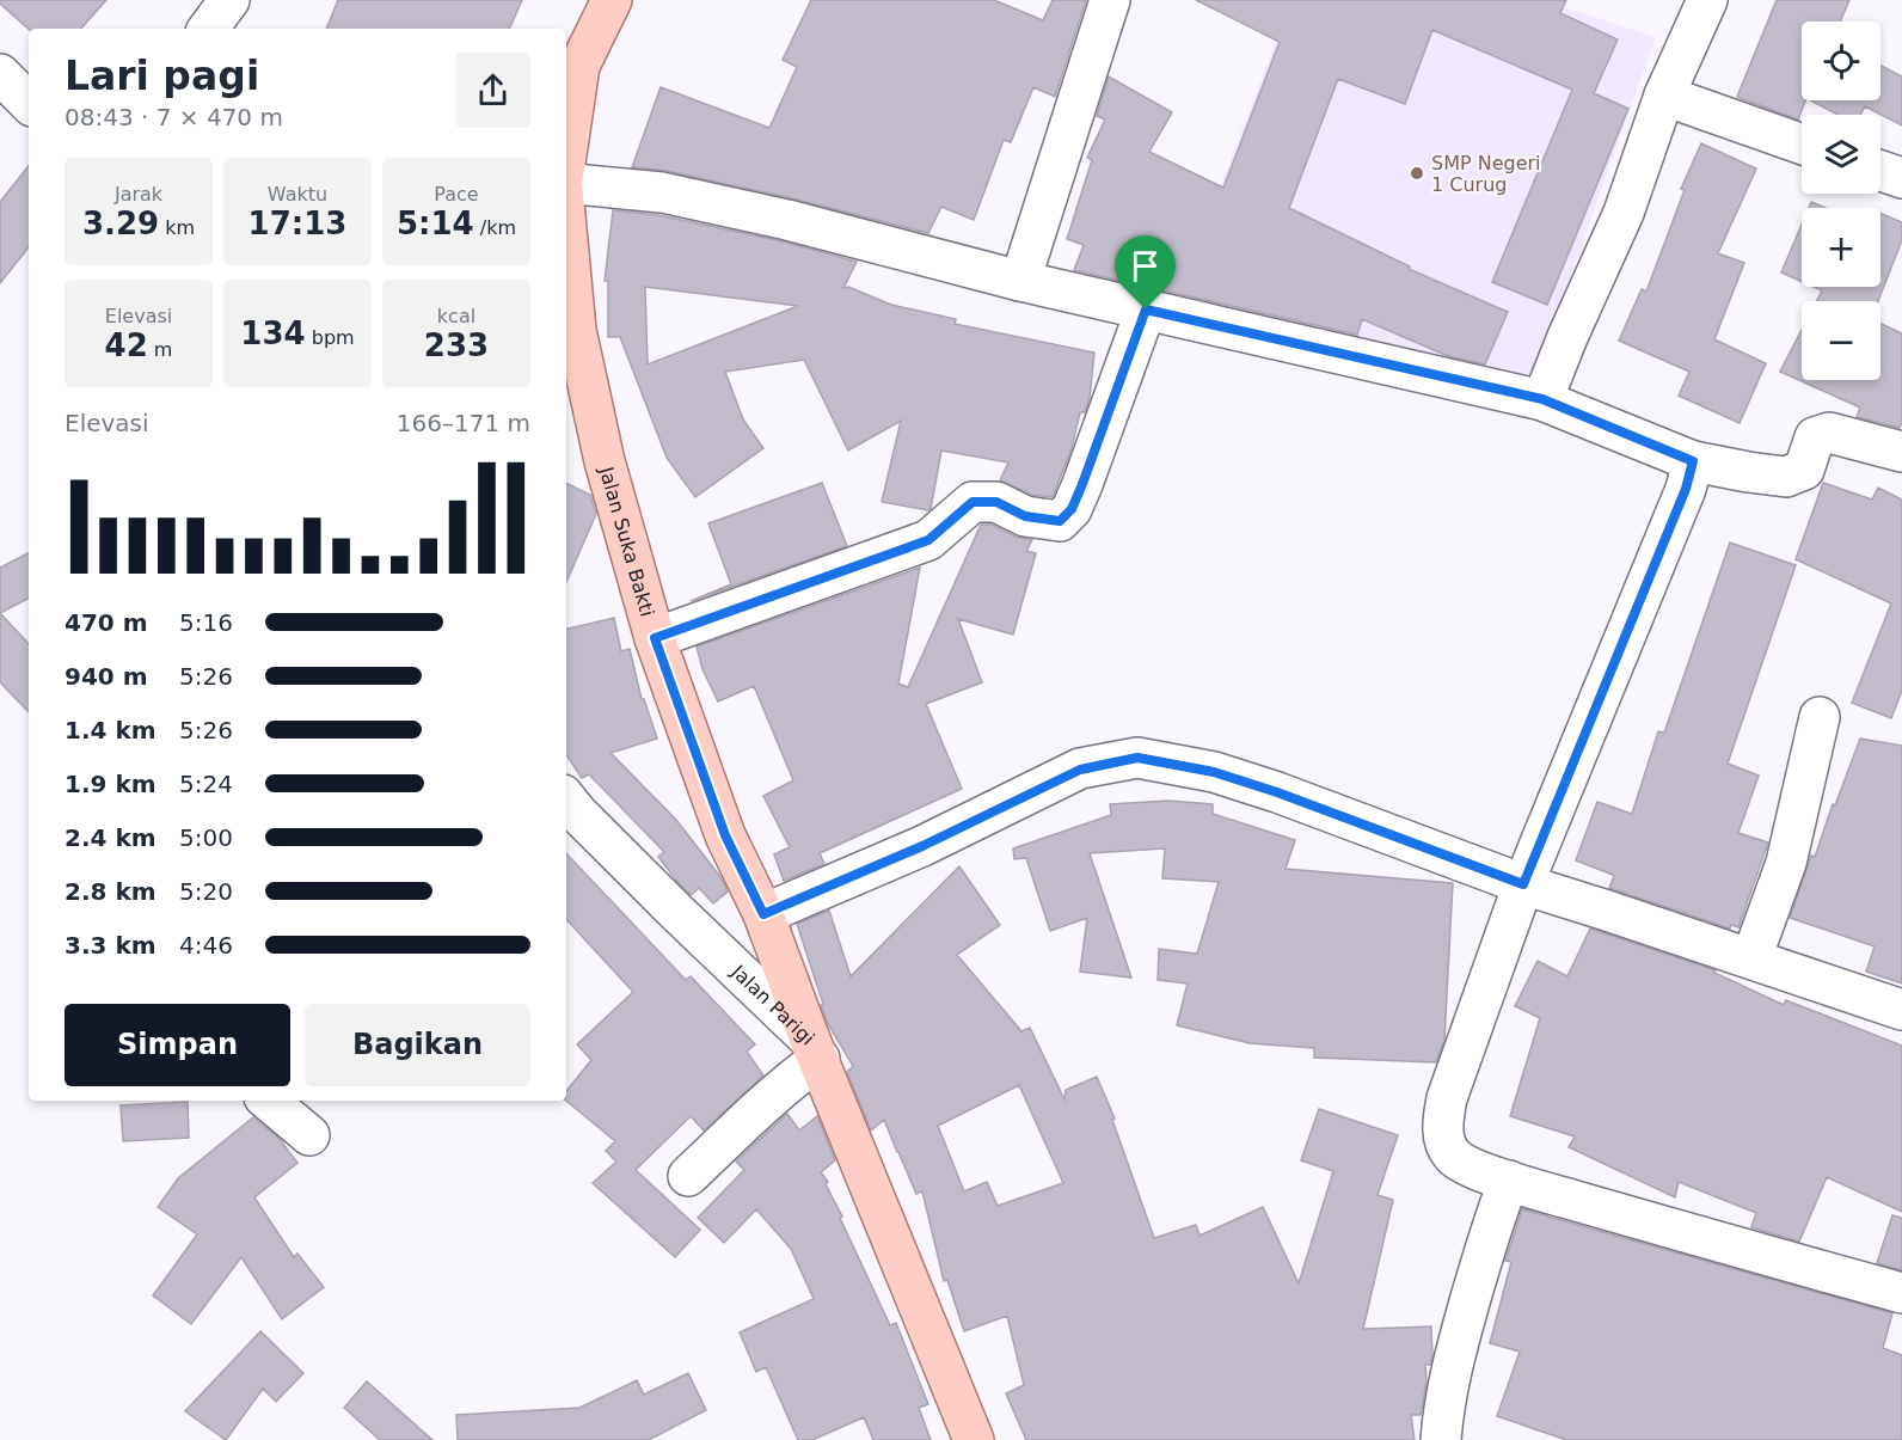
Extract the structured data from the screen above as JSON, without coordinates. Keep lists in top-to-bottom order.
{
  "streets": {
    "main road": ["Jalan Suka Bakti", "Jalan Parigi"]
  },
  "crossings": [
    ["Jalan Suka Bakti", "Jalan Parigi"]
  ],
  "places": ["SMP Negeri 1 Curug"],
  "page": {
    "map_buttons": ["+", "−"],
    "heading": ["Lari pagi", "08:43 · 7 × 470 m"],
    "stats": [
      ["Jarak", "3.29 km"],
      ["Waktu", "17:13"],
      ["Pace", "5:14 /km"],
      ["Elevasi", "42 m"],
      ["134 bpm"],
      ["kcal", "233"]
    ],
    "chart": ["Elevasi", "166–171 m"],
    "list": [
      {
        "name": "470 m",
        "note": "5:16"
      },
      {
        "name": "940 m",
        "note": "5:26"
      },
      {
        "name": "1.4 km",
        "note": "5:26"
      },
      {
        "name": "1.9 km",
        "note": "5:24"
      },
      {
        "name": "2.4 km",
        "note": "5:00"
      },
      {
        "name": "2.8 km",
        "note": "5:20"
      },
      {
        "name": "3.3 km",
        "note": "4:46"
      }
    ],
    "buttons": ["Simpan", "Bagikan"]
  }
}
